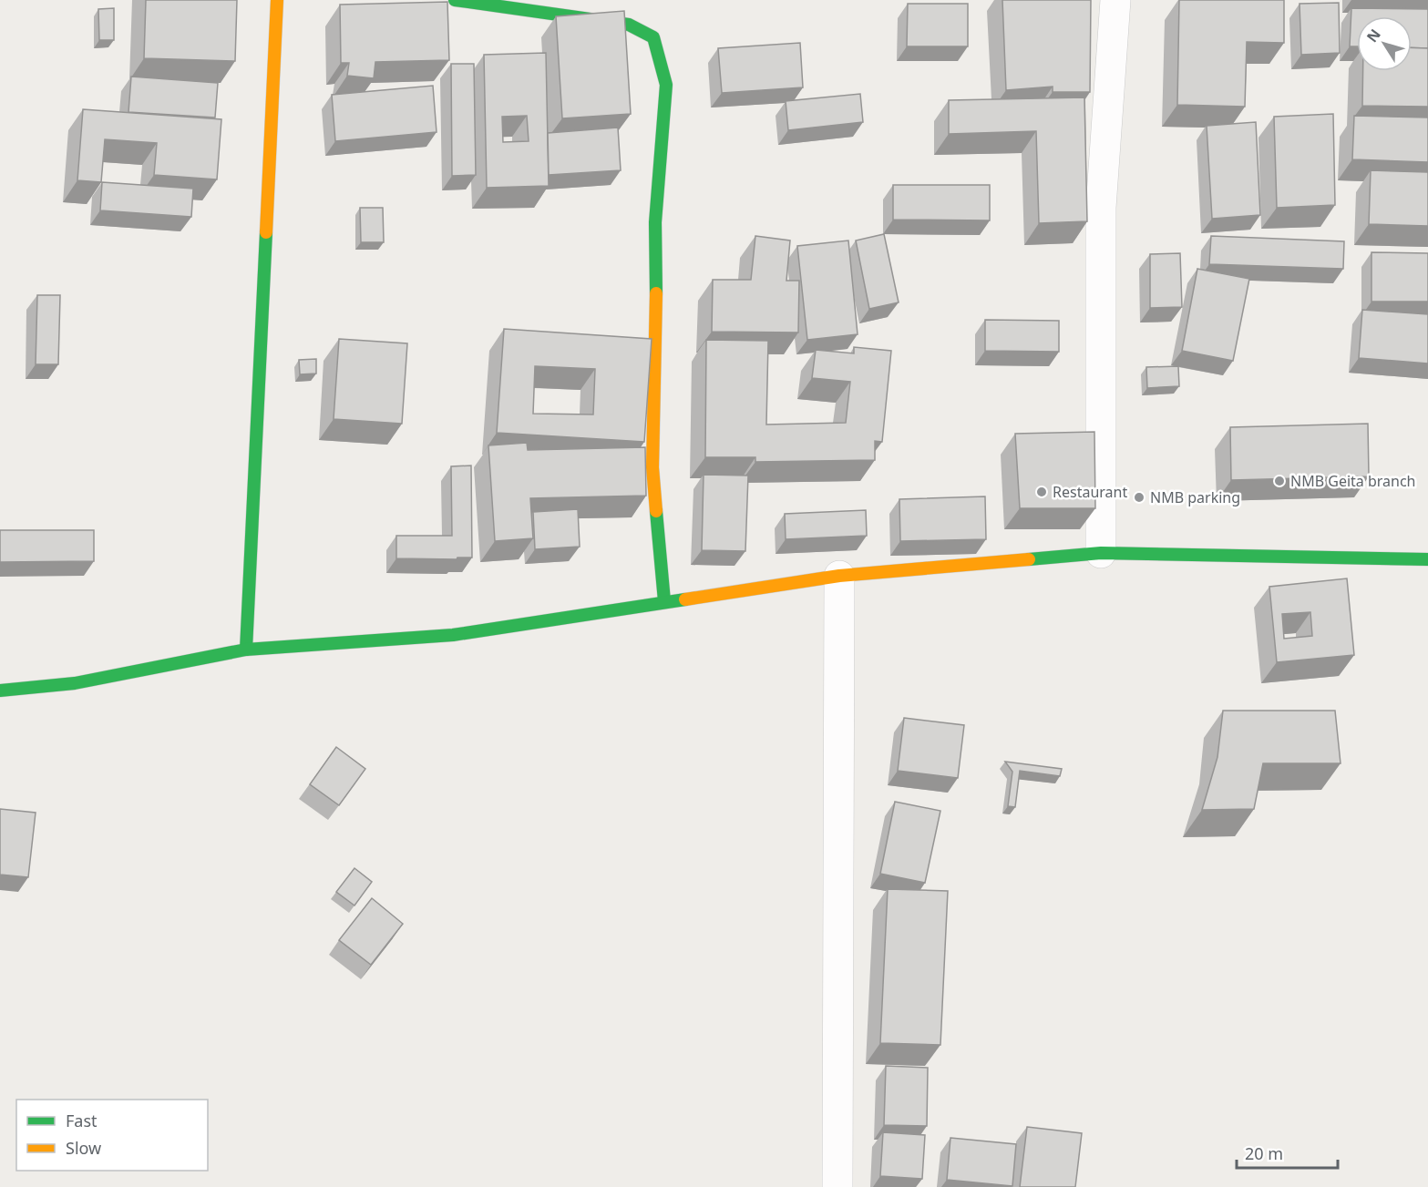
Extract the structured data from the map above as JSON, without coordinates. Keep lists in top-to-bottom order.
{
  "places": ["NMB Geita branch", "Restaurant", "NMB parking"],
  "legend": ["Fast", "Slow"],
  "scale_bar": "20 m",
  "north": "top left"
}
